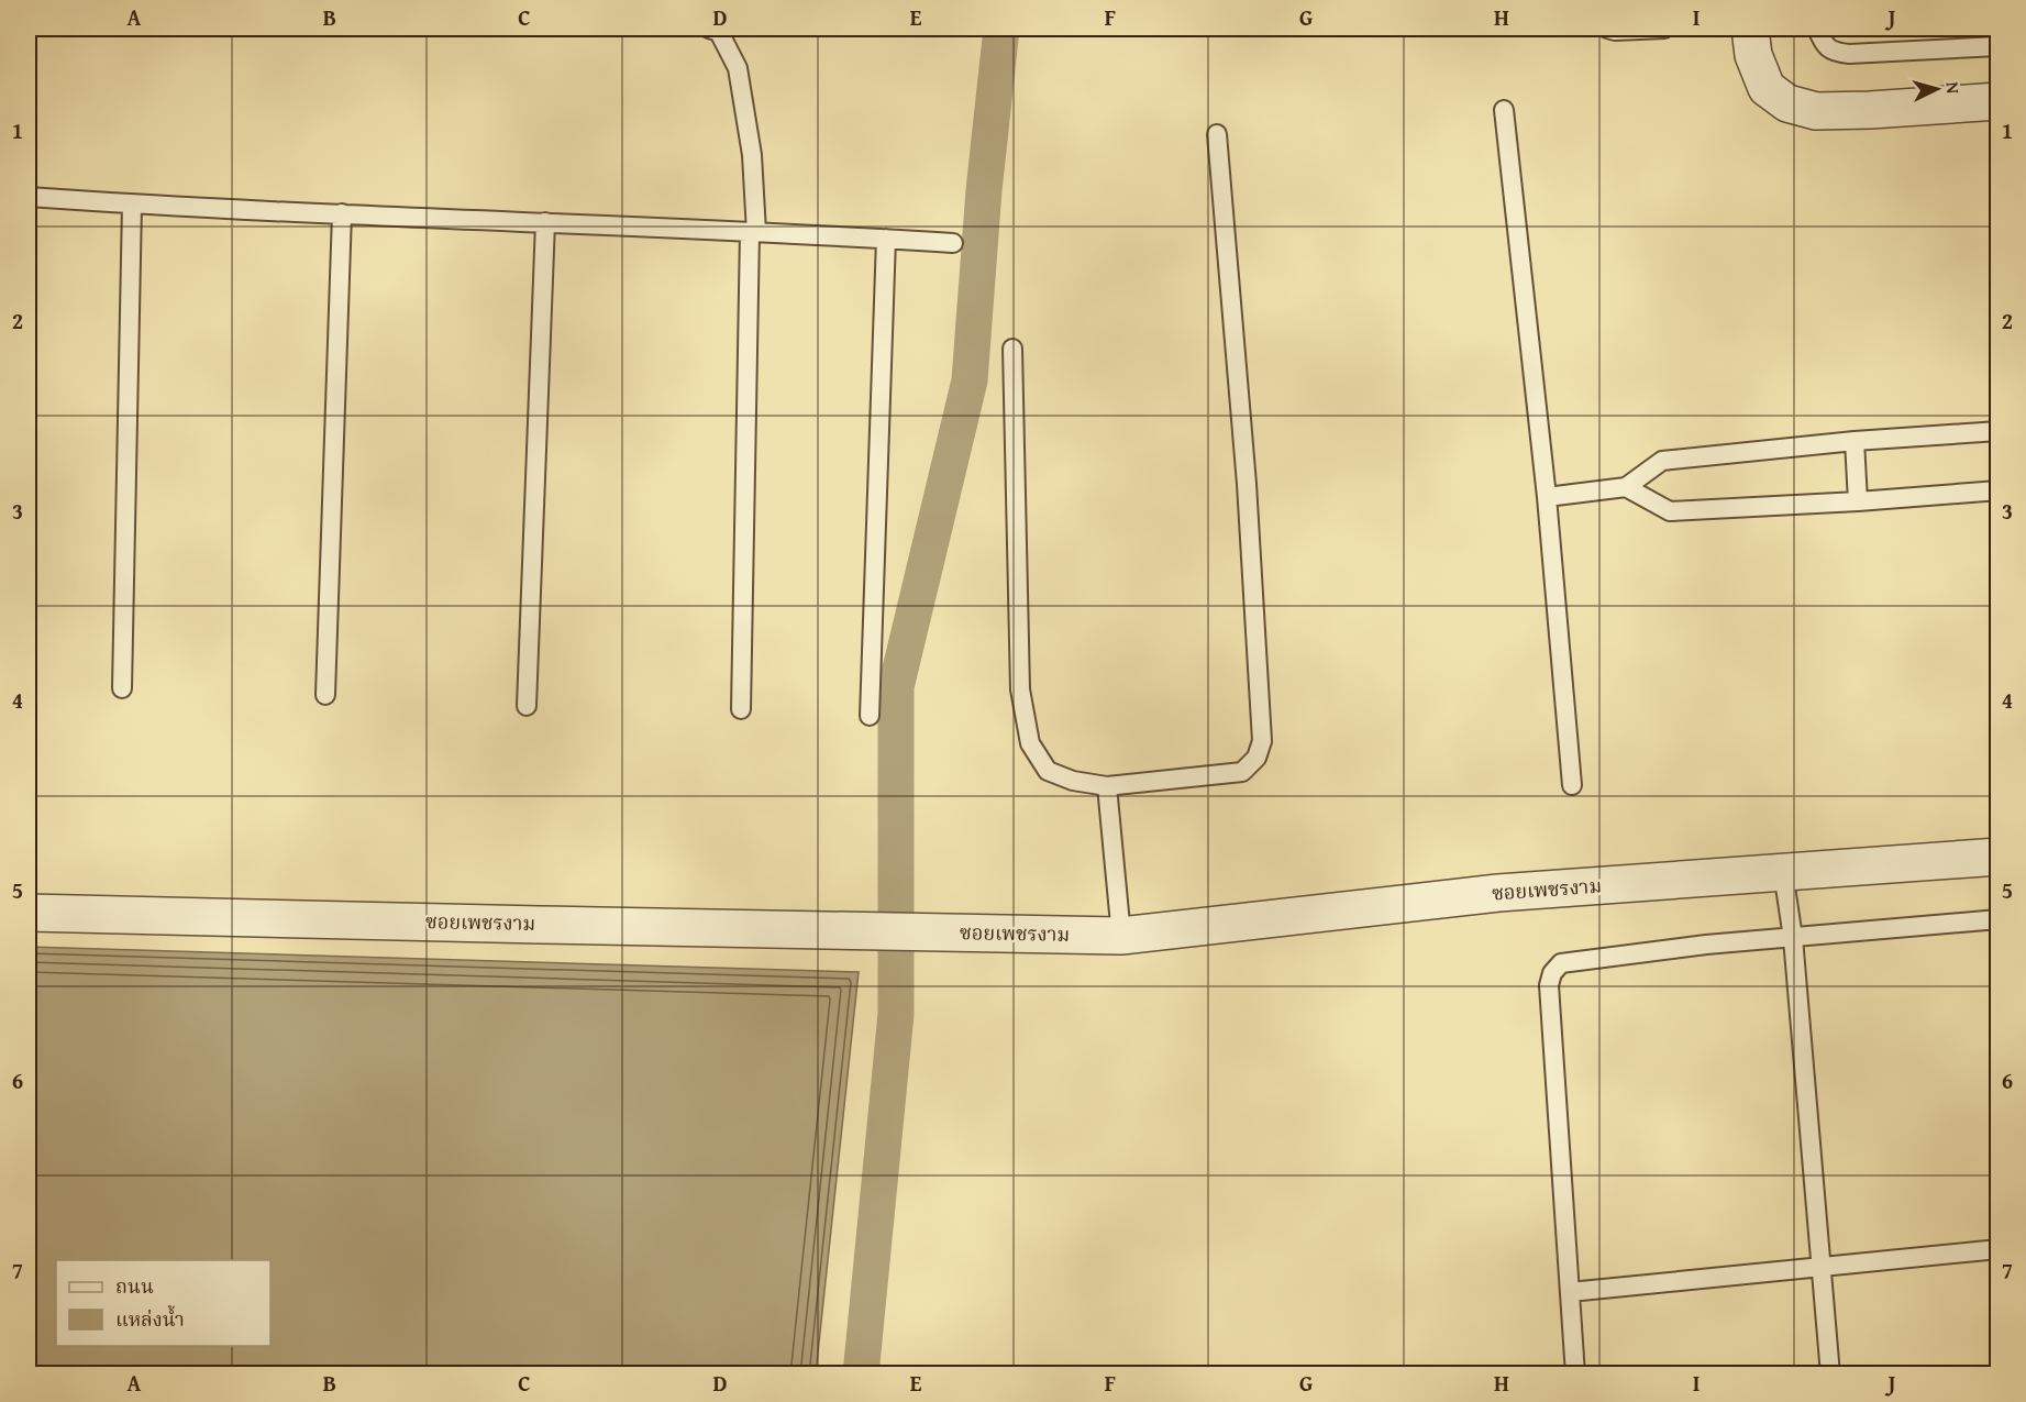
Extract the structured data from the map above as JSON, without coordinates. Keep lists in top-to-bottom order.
{
  "streets": {
    "street": ["ซอยเพชรงาม"]
  },
  "legend": ["ถนน", "แหล่งน้ำ"],
  "north": "right",
  "grid": {
    "columns": [
      "A",
      "B",
      "C",
      "D",
      "E",
      "F",
      "G",
      "H",
      "I",
      "J"
    ],
    "rows": [
      "1",
      "2",
      "3",
      "4",
      "5",
      "6",
      "7"
    ]
  }
}
